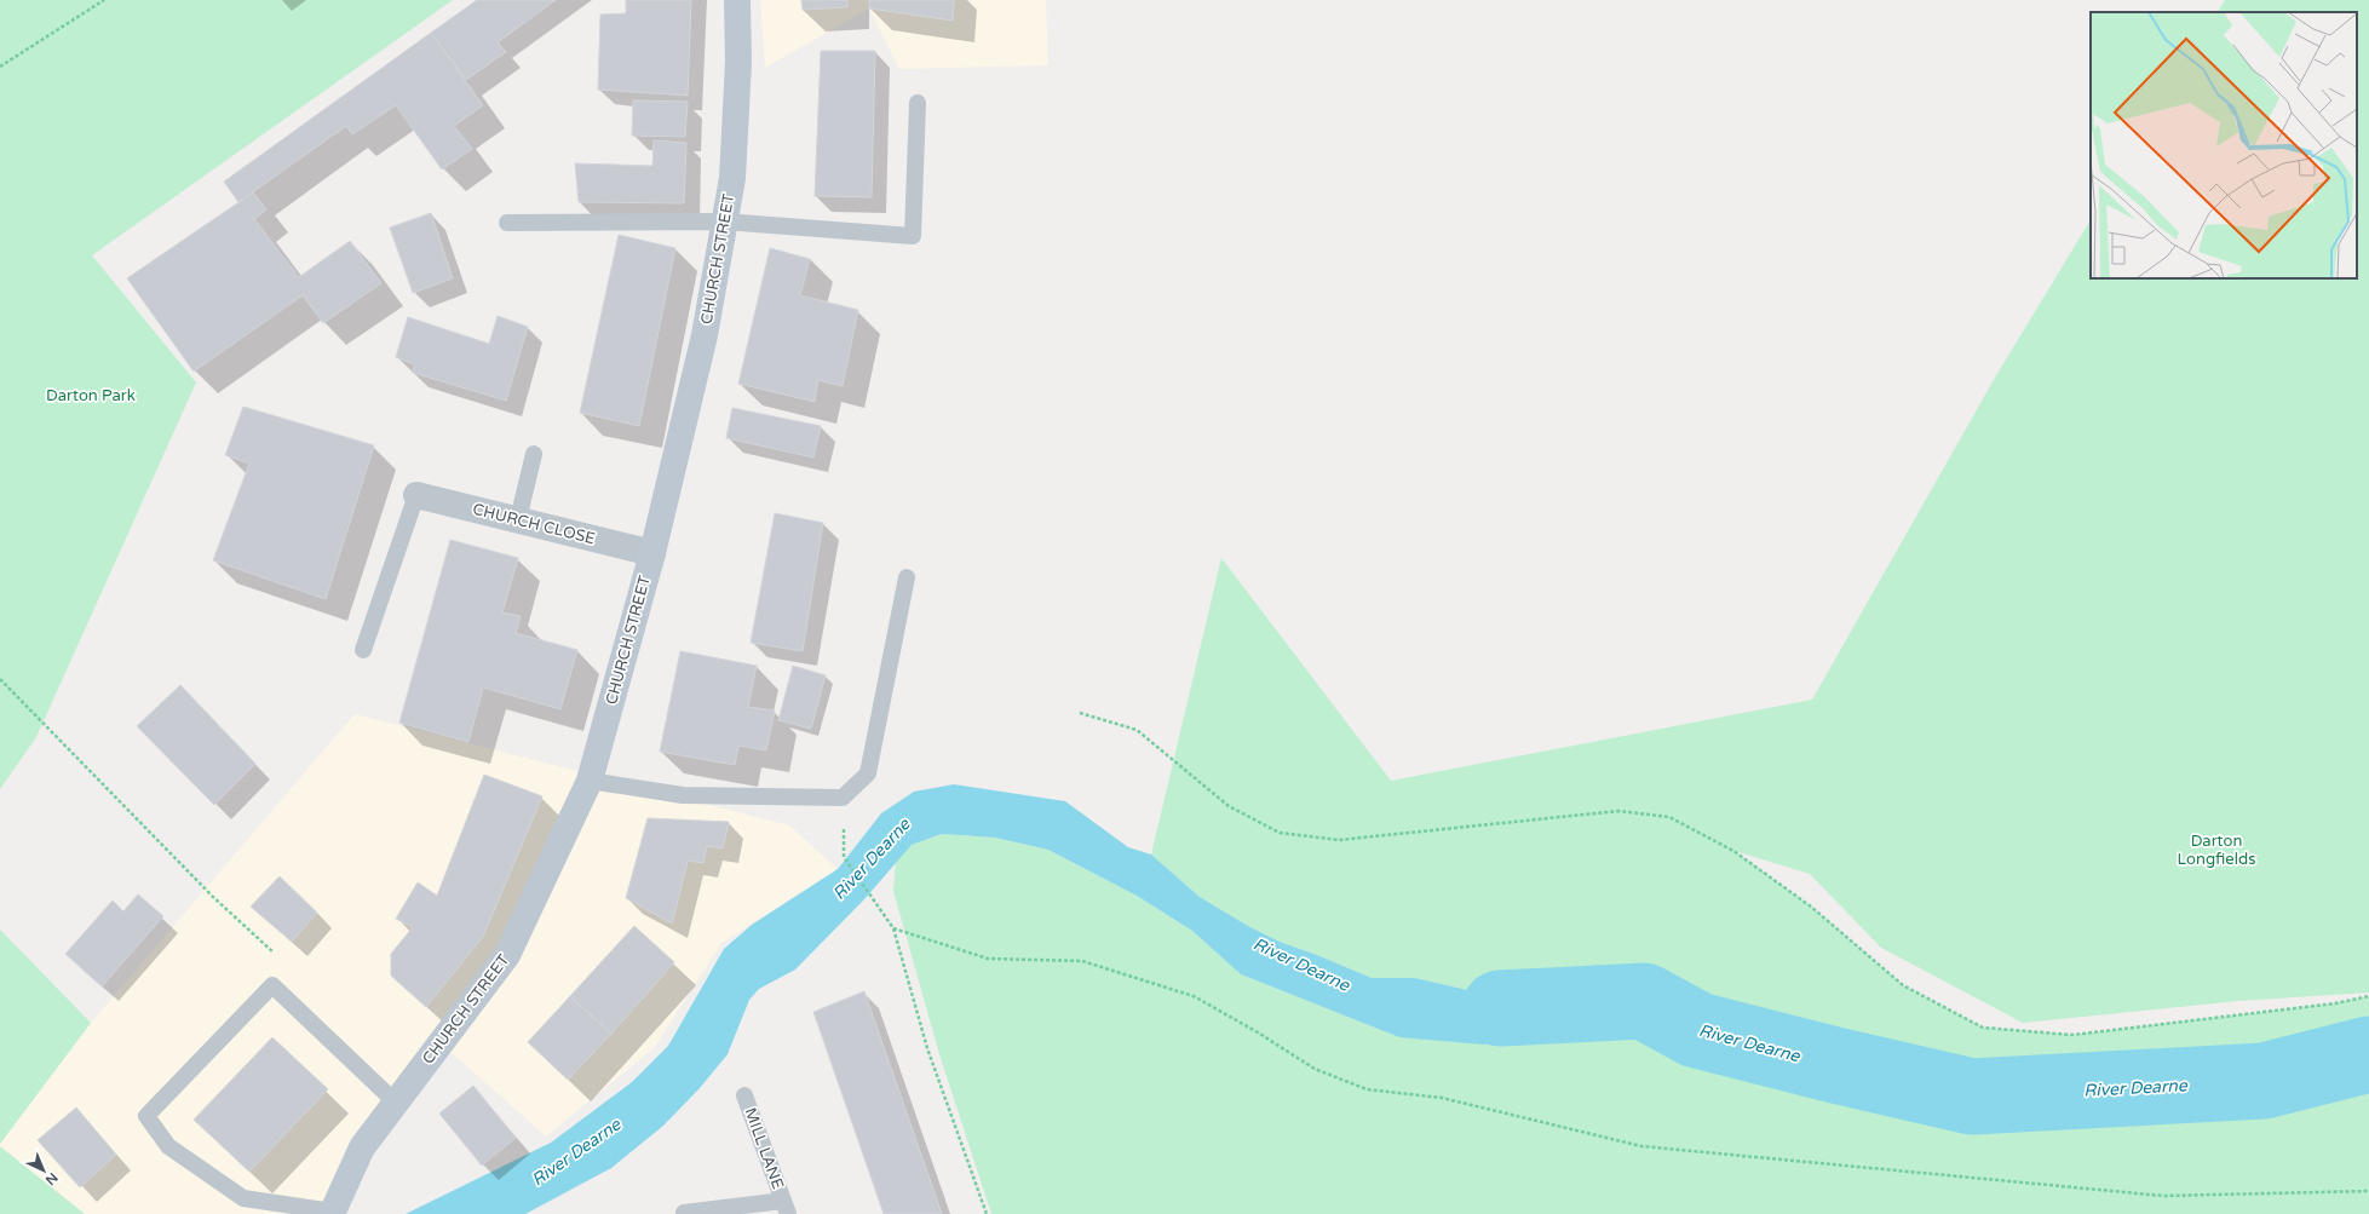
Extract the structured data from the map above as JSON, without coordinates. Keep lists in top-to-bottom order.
{
  "streets": {
    "main road": ["CHURCH STREET"],
    "street": ["CHURCH CLOSE"],
    "lane": ["MILL LANE"]
  },
  "crossings": [
    ["CHURCH STREET", "CHURCH CLOSE"]
  ],
  "water": ["River Dearne"],
  "parks": ["Darton Park", "Darton Longfields"],
  "north": "bottom right"
}
